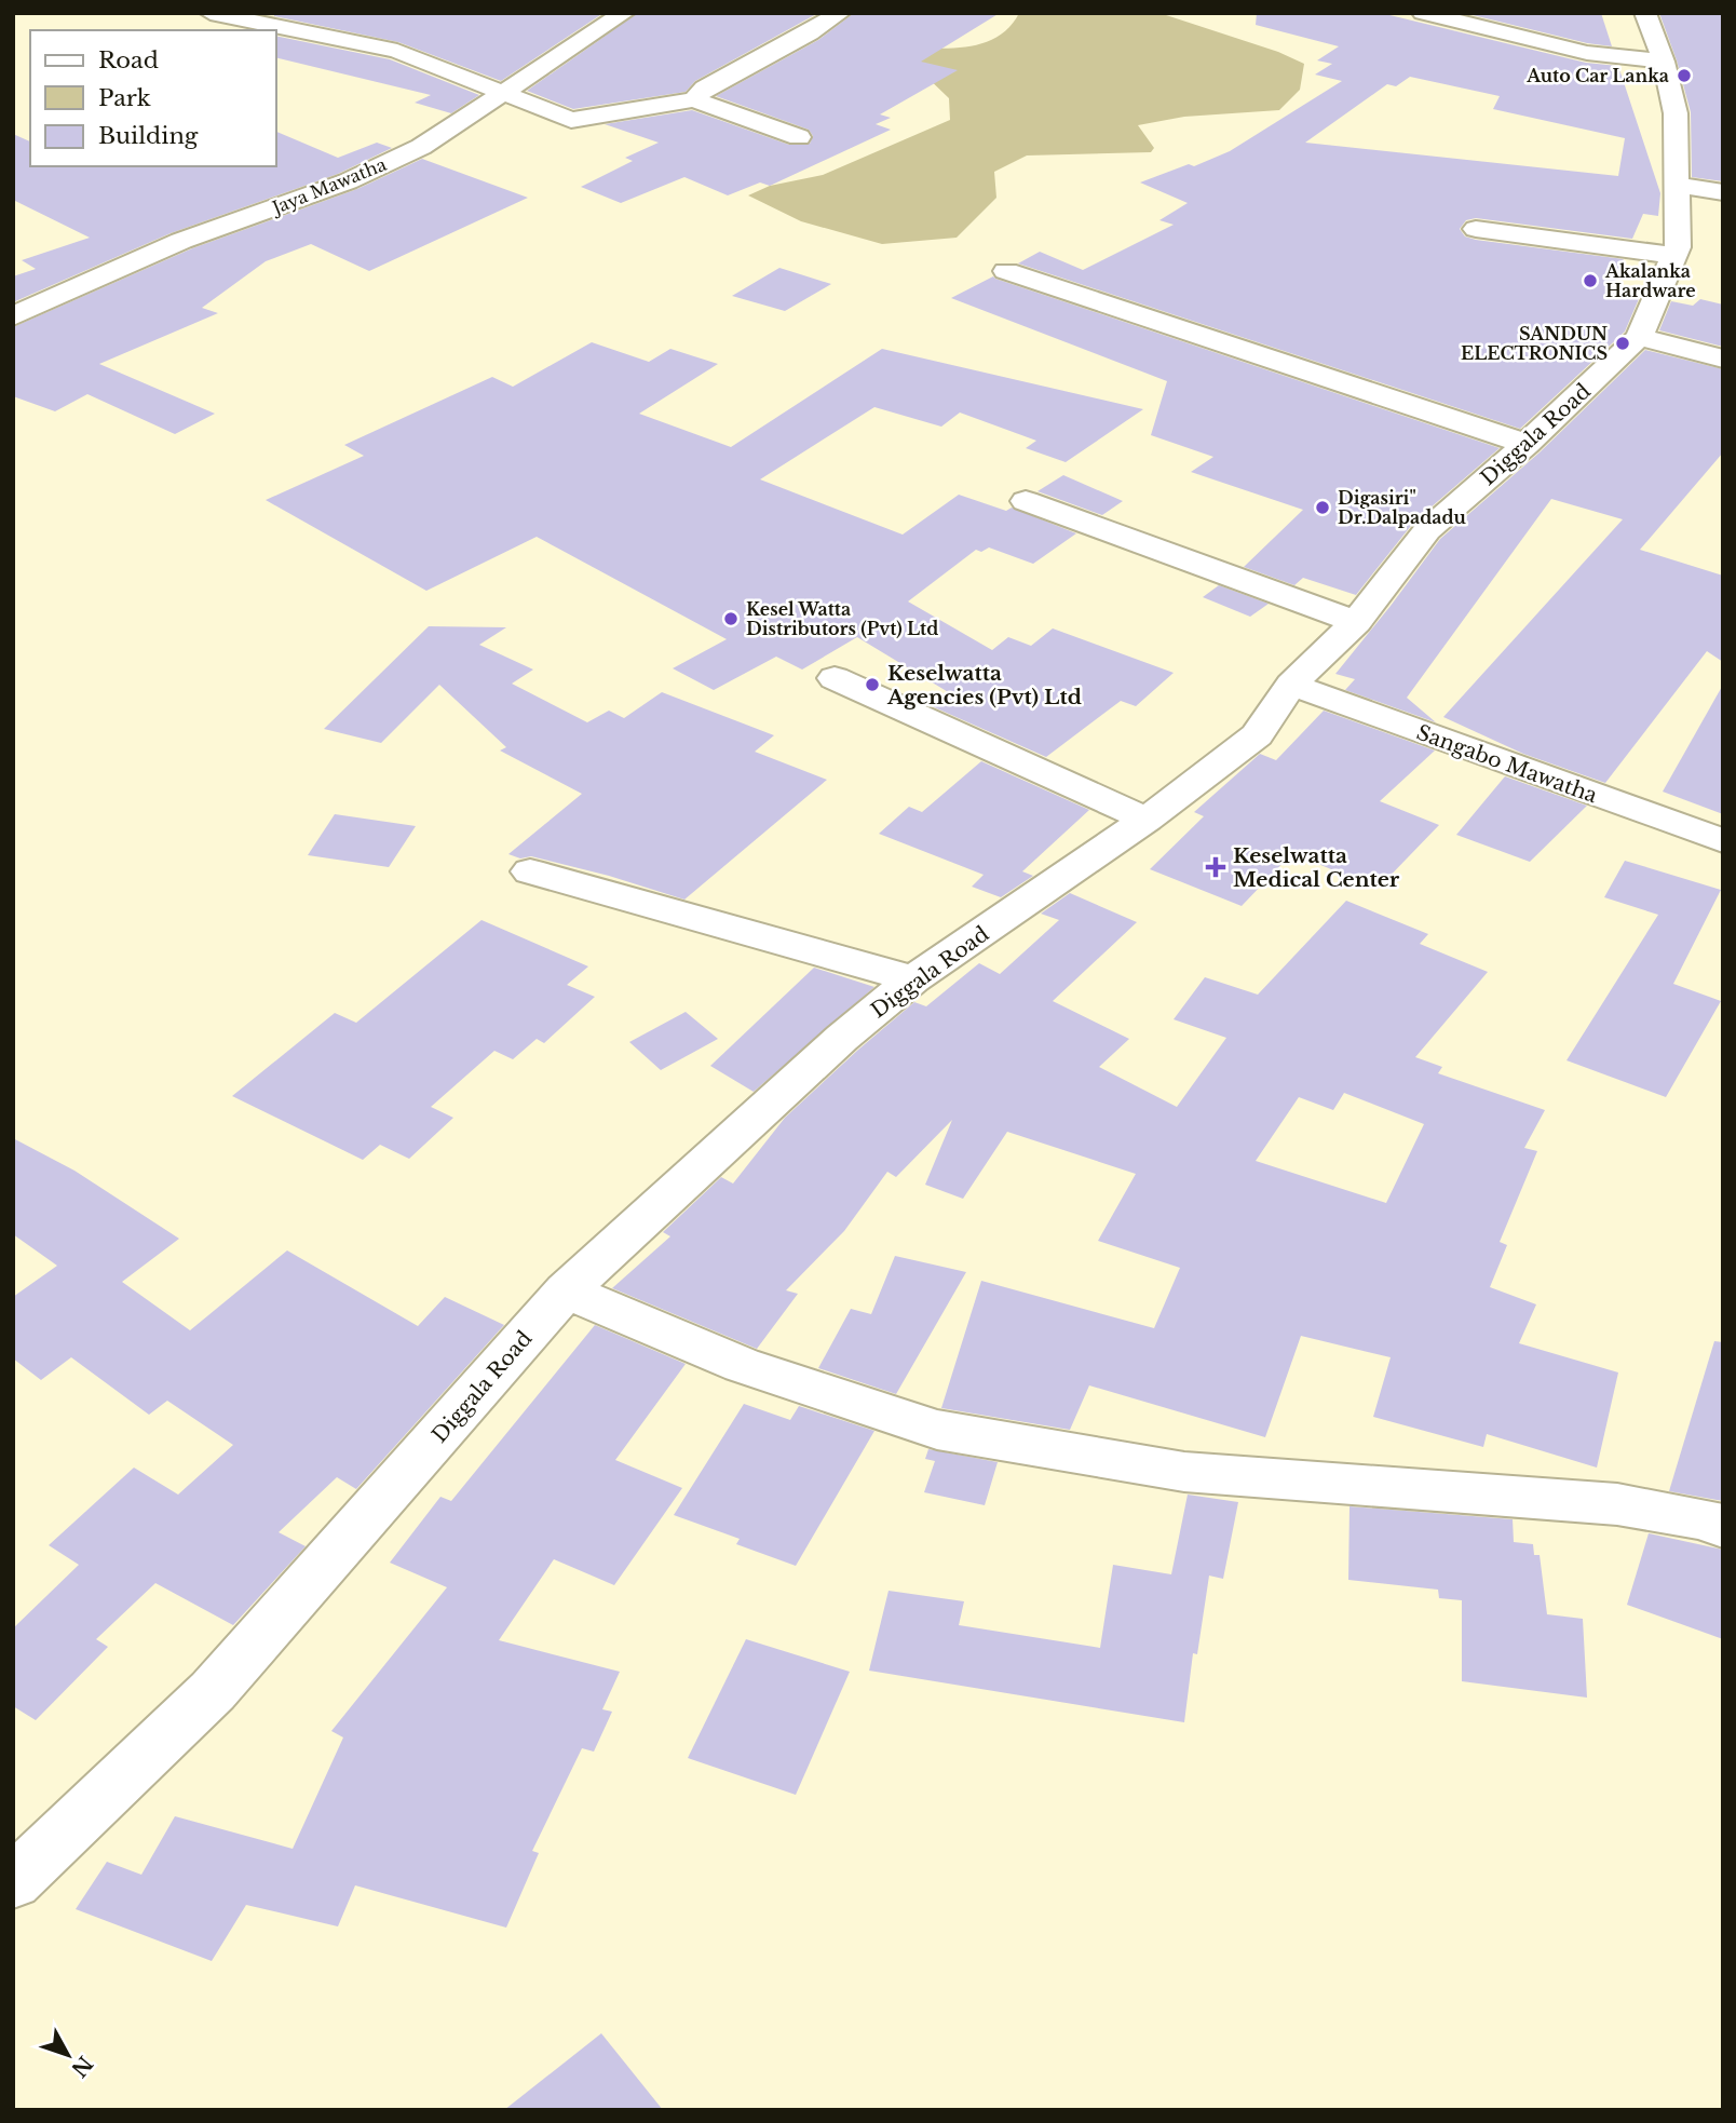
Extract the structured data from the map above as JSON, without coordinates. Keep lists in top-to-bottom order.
{
  "streets": {
    "street": ["Jaya Mawatha", "Diggala Road", "Sangabo Mawatha"]
  },
  "crossings": [
    ["Diggala Road", "Sangabo Mawatha"]
  ],
  "places": {
    "other": [
      "Auto Car Lanka",
      "Akalanka Hardware",
      "SANDUN ELECTRONICS",
      "Digasiri\" Dr.Dalpadadu",
      "Kesel Watta Distributors (Pvt) Ltd",
      "Keselwatta Agencies (Pvt) Ltd"
    ],
    "health": ["Keselwatta Medical Center"]
  },
  "legend": ["Road", "Park", "Building"],
  "north": "bottom right"
}
